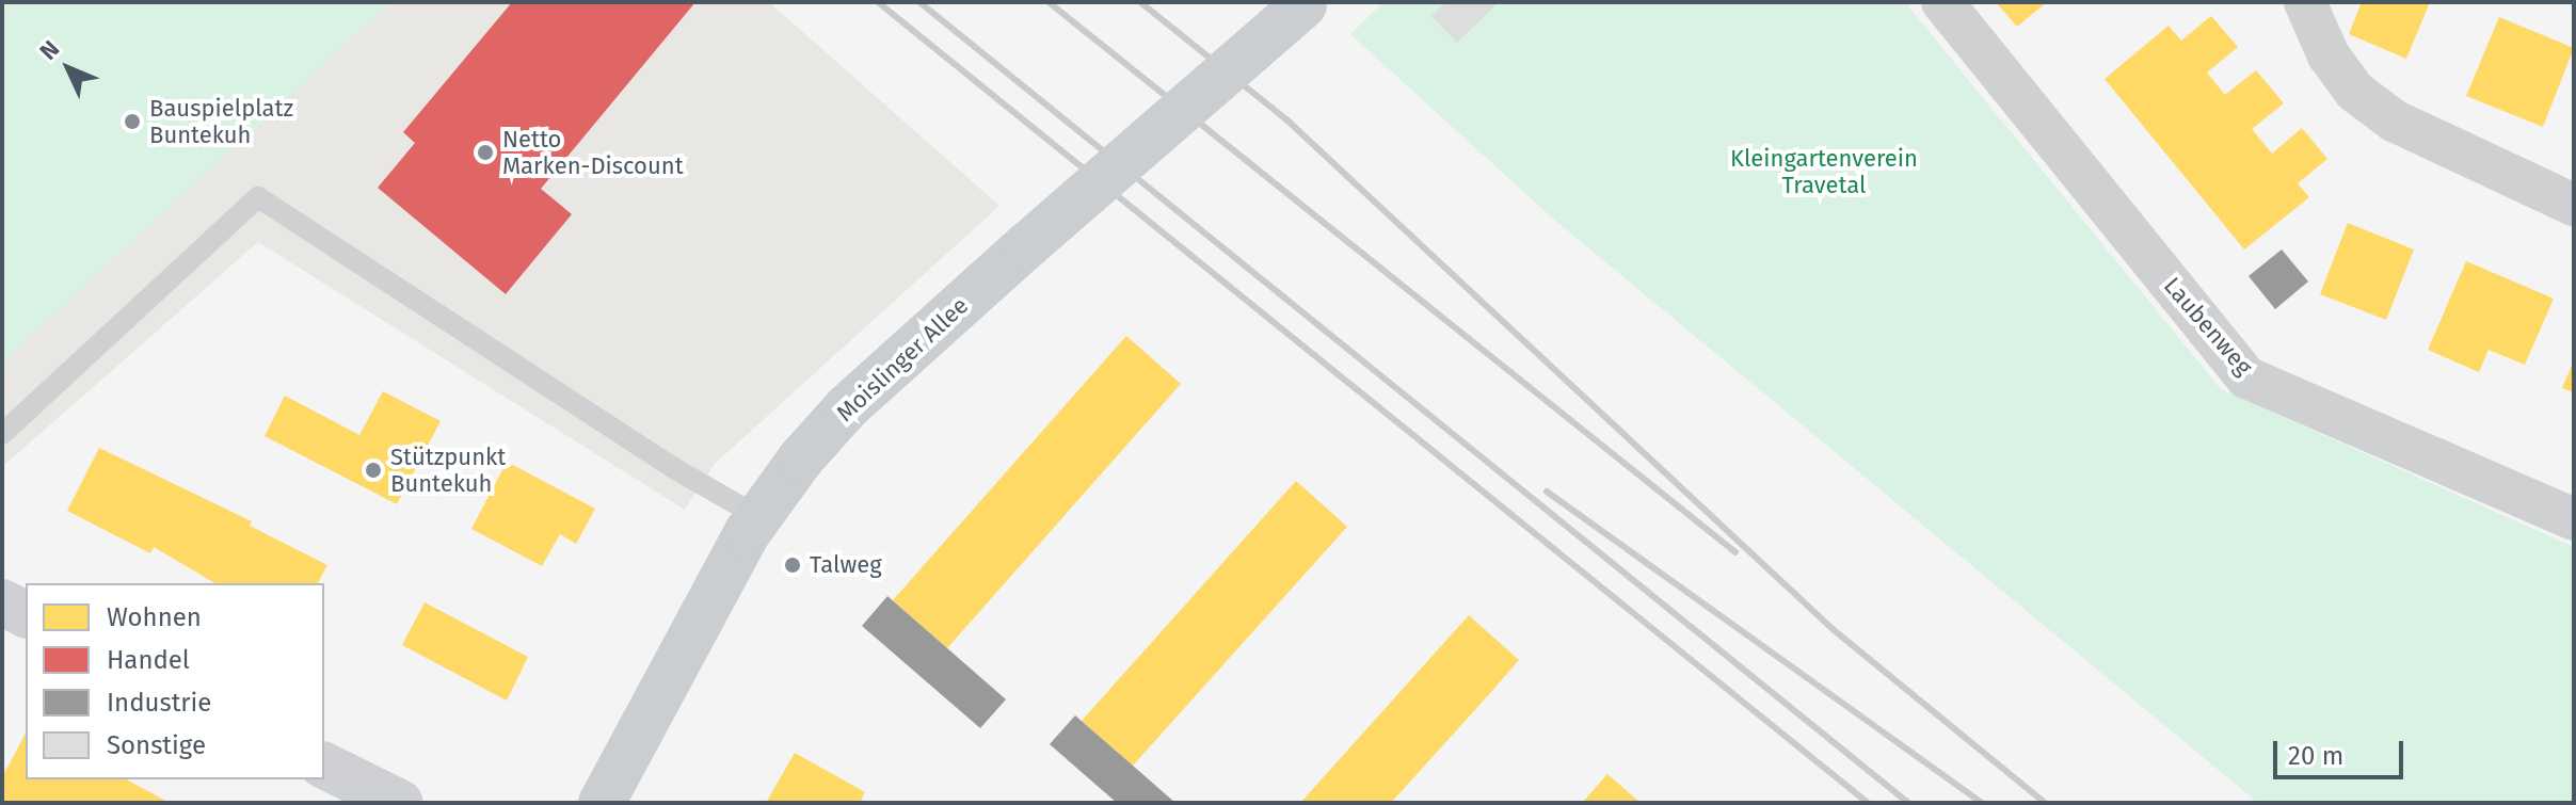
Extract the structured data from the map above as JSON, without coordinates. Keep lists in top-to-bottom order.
{
  "streets": {
    "main road": ["Moislinger Allee"],
    "street": ["Laubenweg"]
  },
  "parks": ["Kleingartenverein Travetal"],
  "places": [
    "Bauspielplatz Buntekuh",
    "Netto Marken-Discount",
    "Stützpunkt Buntekuh",
    "Talweg"
  ],
  "legend": [
    "Wohnen",
    "Handel",
    "Industrie",
    "Sonstige"
  ],
  "scale_bar": "20 m",
  "north": "top left"
}
